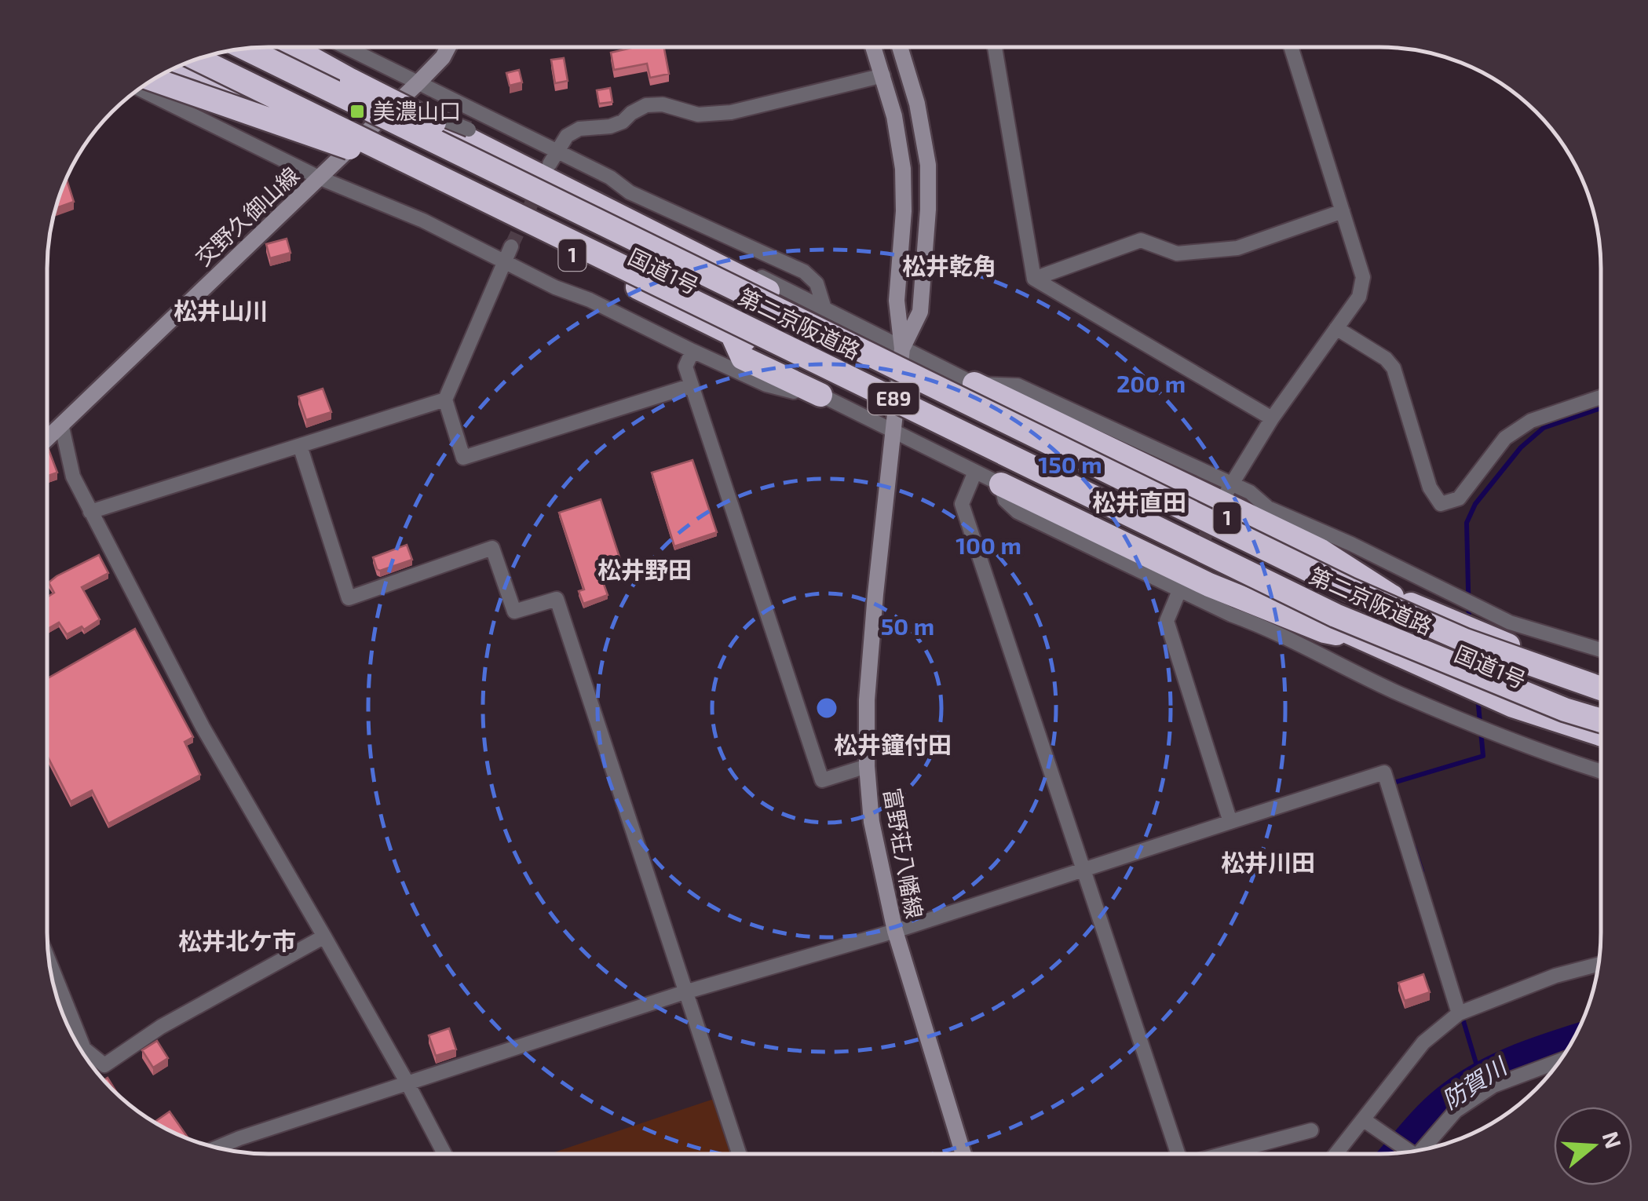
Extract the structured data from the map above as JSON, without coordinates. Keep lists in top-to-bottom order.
{
  "streets": {
    "highway": [
      "1",
      "国道1号",
      "第二京阪道路",
      "E89"
    ],
    "main road": ["交野久御山線", "富野荘八幡線"]
  },
  "districts": [
    "松井乾角",
    "松井山川",
    "松井直田",
    "松井野田",
    "松井鐘付田",
    "松井川田",
    "松井北ケ市"
  ],
  "water": ["防賀川"],
  "places": {
    "transit": ["美濃山口"]
  },
  "north": "right",
  "rings": [
    "200 m",
    "150 m",
    "100 m",
    "50 m"
  ]
}
